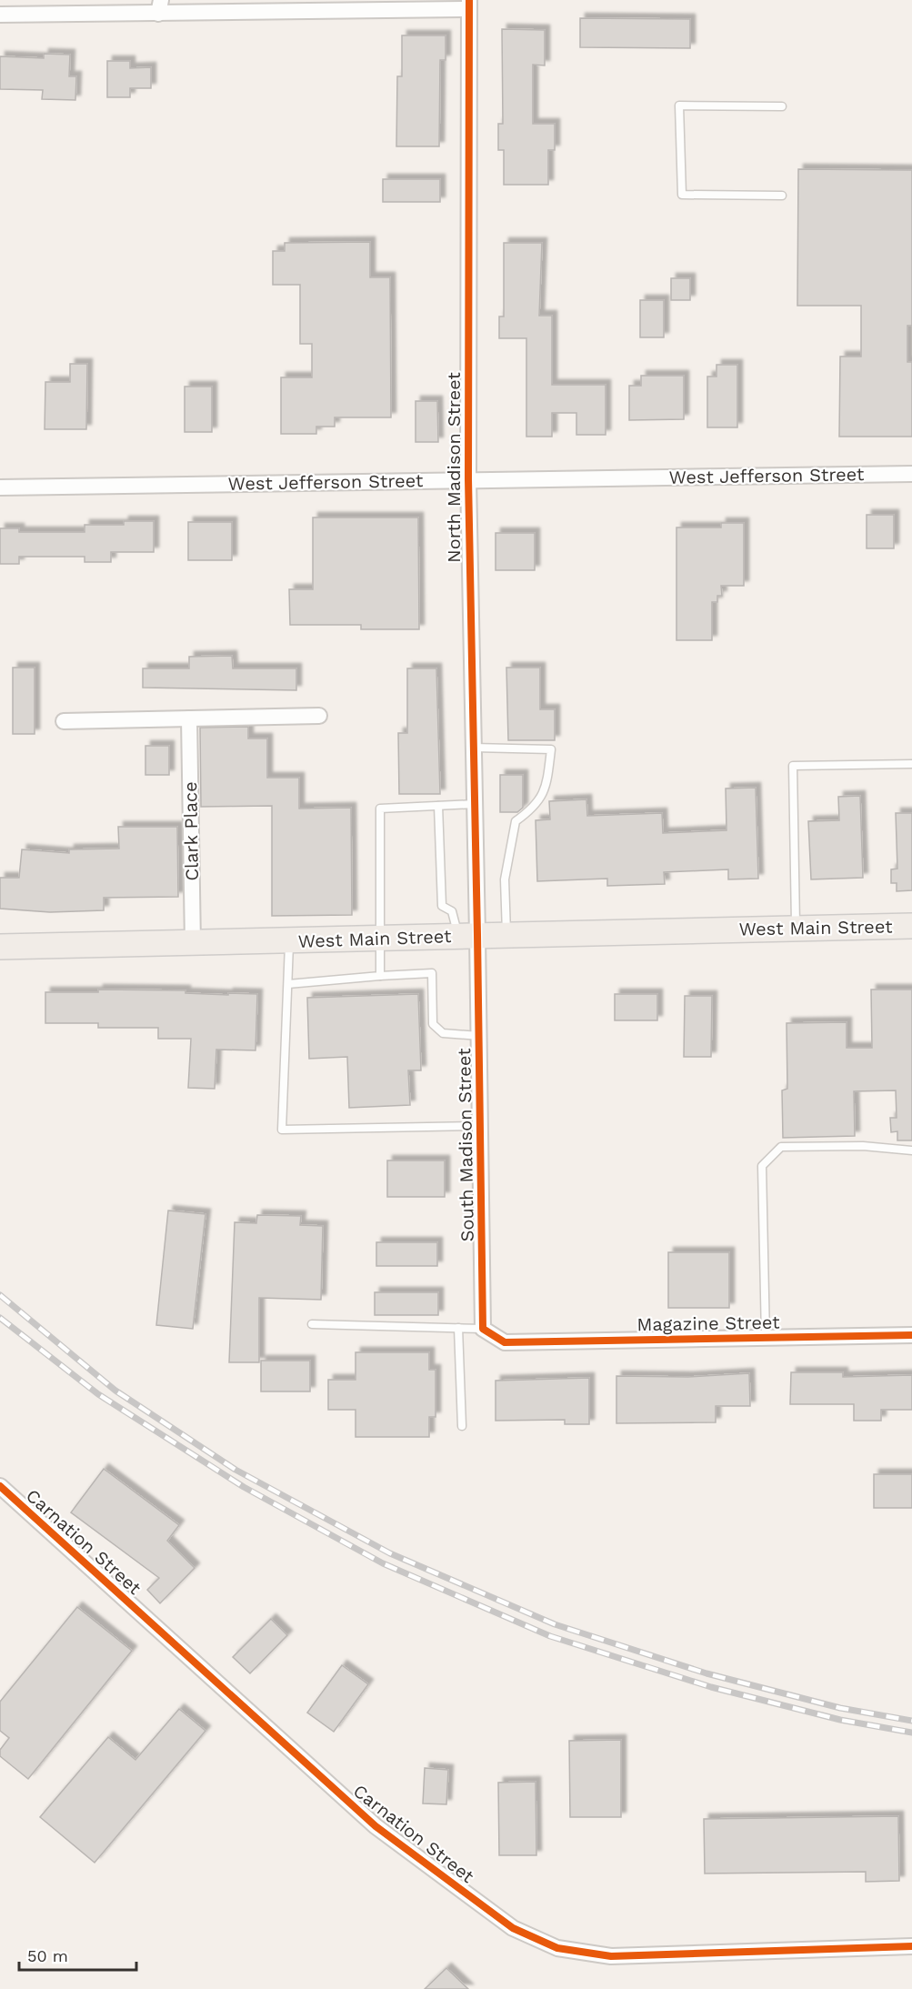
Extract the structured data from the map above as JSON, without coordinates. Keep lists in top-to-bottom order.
{
  "streets": {
    "main road": ["West Main Street"],
    "street": [
      "North Madison Street",
      "West Jefferson Street",
      "Clark Place",
      "South Madison Street",
      "Magazine Street",
      "Carnation Street"
    ]
  },
  "crossings": [
    ["North Madison Street", "West Jefferson Street"],
    ["North Madison Street", "West Main Street"],
    ["North Madison Street", "South Madison Street"],
    ["Clark Place", "West Main Street"],
    ["West Main Street", "South Madison Street"],
    ["South Madison Street", "Magazine Street"]
  ],
  "scale_bar": "50 m"
}
